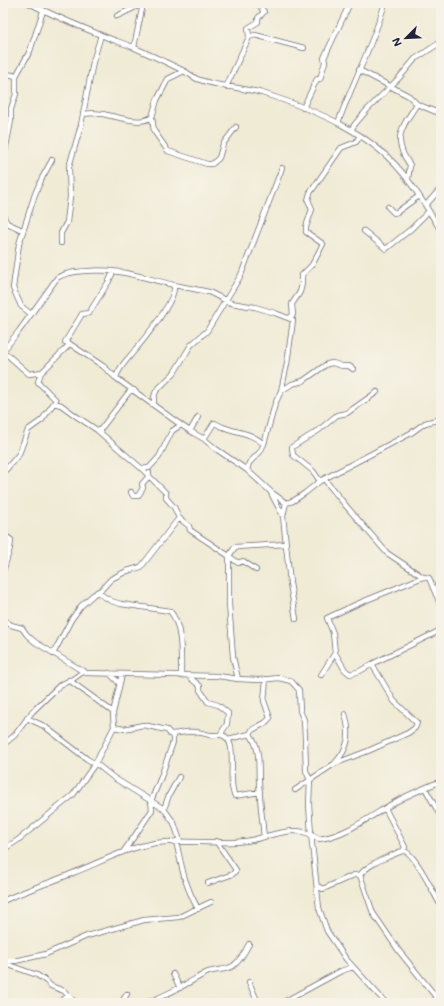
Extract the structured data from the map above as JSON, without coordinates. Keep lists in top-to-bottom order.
{
  "north": "bottom left"
}
